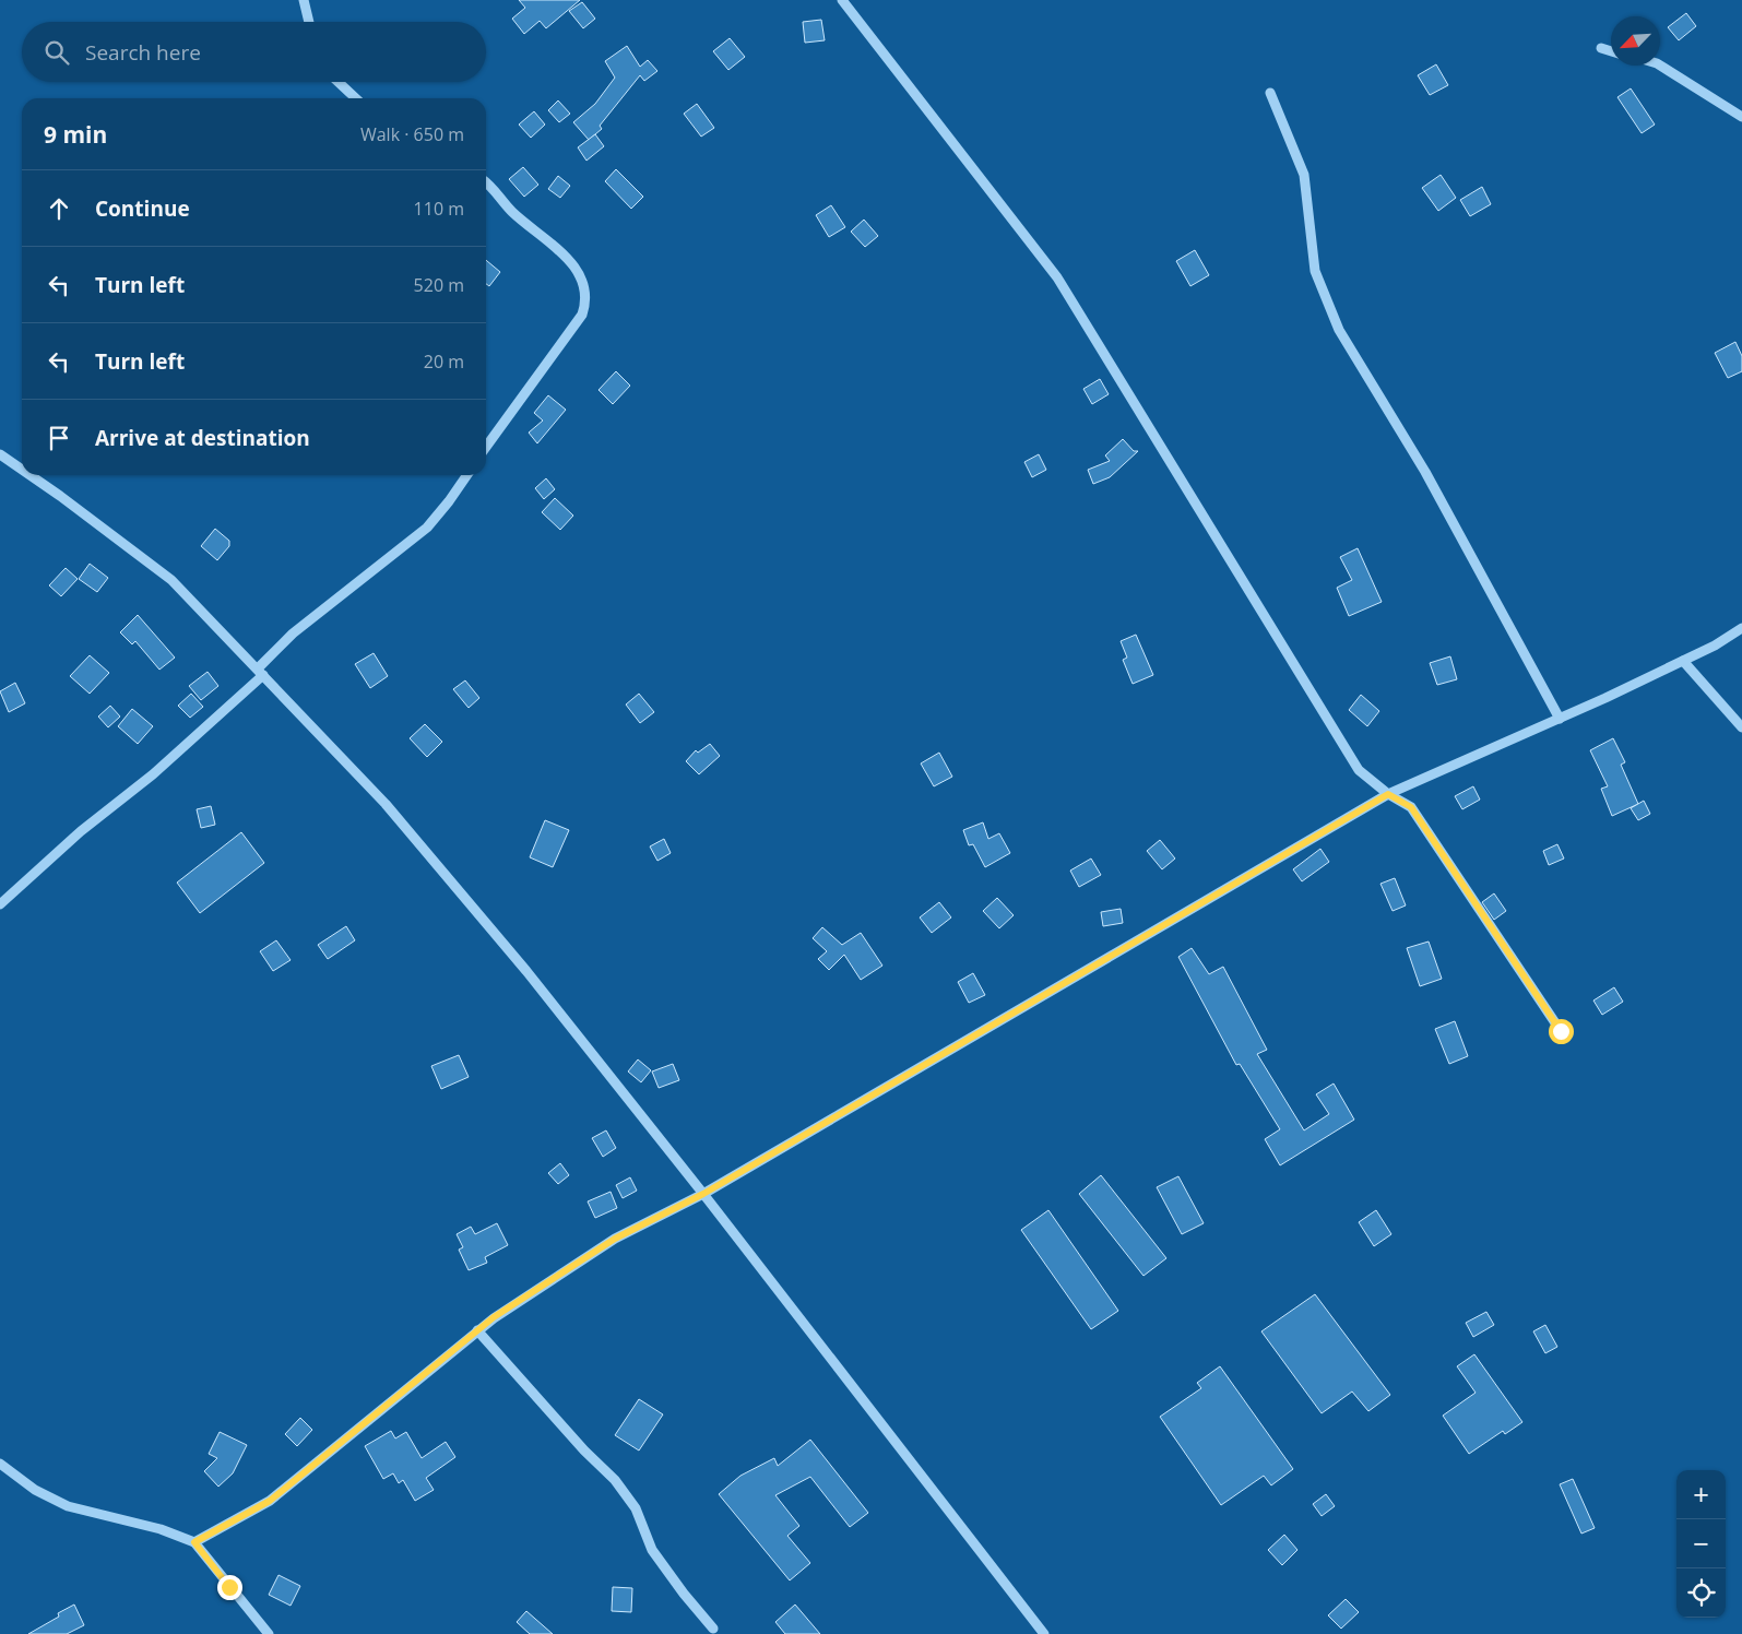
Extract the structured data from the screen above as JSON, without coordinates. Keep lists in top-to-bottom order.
{
  "north": "bottom left",
  "page": {
    "search": "Search here",
    "heading": ["9 min", "Walk · 650 m"],
    "list": [
      ["Continue", "110 m"],
      ["Turn left", "520 m"],
      ["Turn left", "20 m"],
      "Arrive at destination"
    ],
    "map_buttons": ["+", "−"]
  }
}
